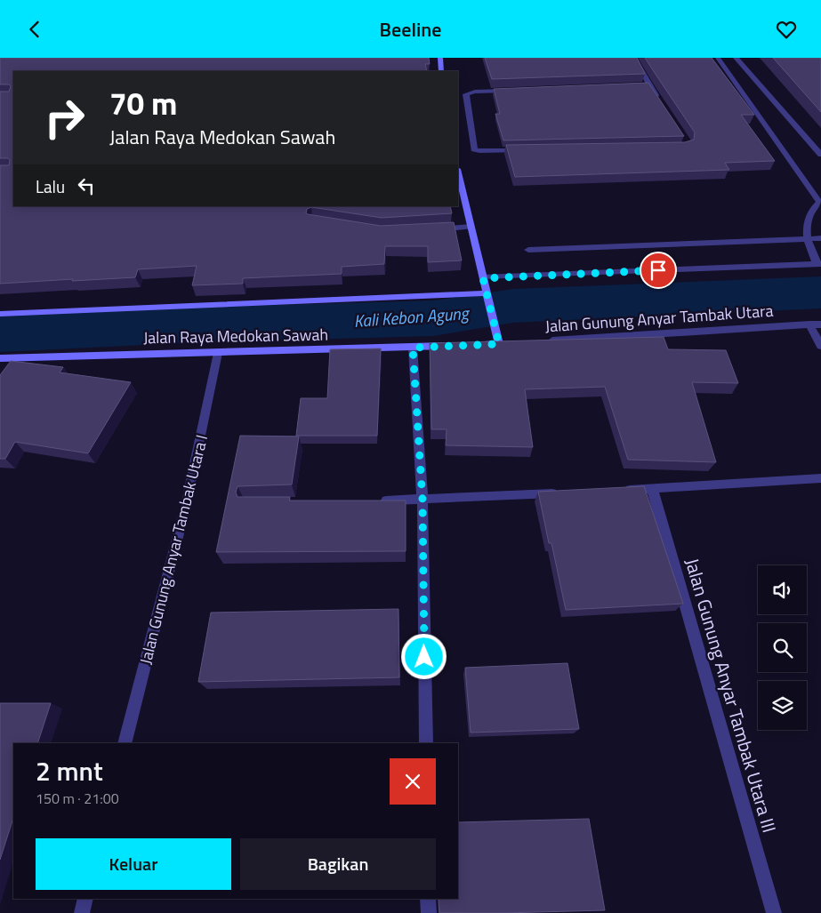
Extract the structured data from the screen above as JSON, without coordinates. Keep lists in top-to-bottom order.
{
  "streets": {
    "street": [
      "Jalan Gunung Anyar Tambak Utara",
      "Jalan Raya Medokan Sawah",
      "Jalan Gunung Anyar Tambak Utara I",
      "Jalan Gunung Anyar Tambak Utara III"
    ]
  },
  "crossings": [
    ["Jalan Raya Medokan Sawah", "Jalan Gunung Anyar Tambak Utara I"]
  ],
  "water": ["Kali Kebon Agung"],
  "page": {
    "header": "Beeline",
    "turn": ["70 m", "Jalan Raya Medokan Sawah"],
    "then": "Lalu",
    "heading": ["2 mnt", "150 m · 21:00"],
    "buttons": ["Keluar", "Bagikan"]
  }
}
